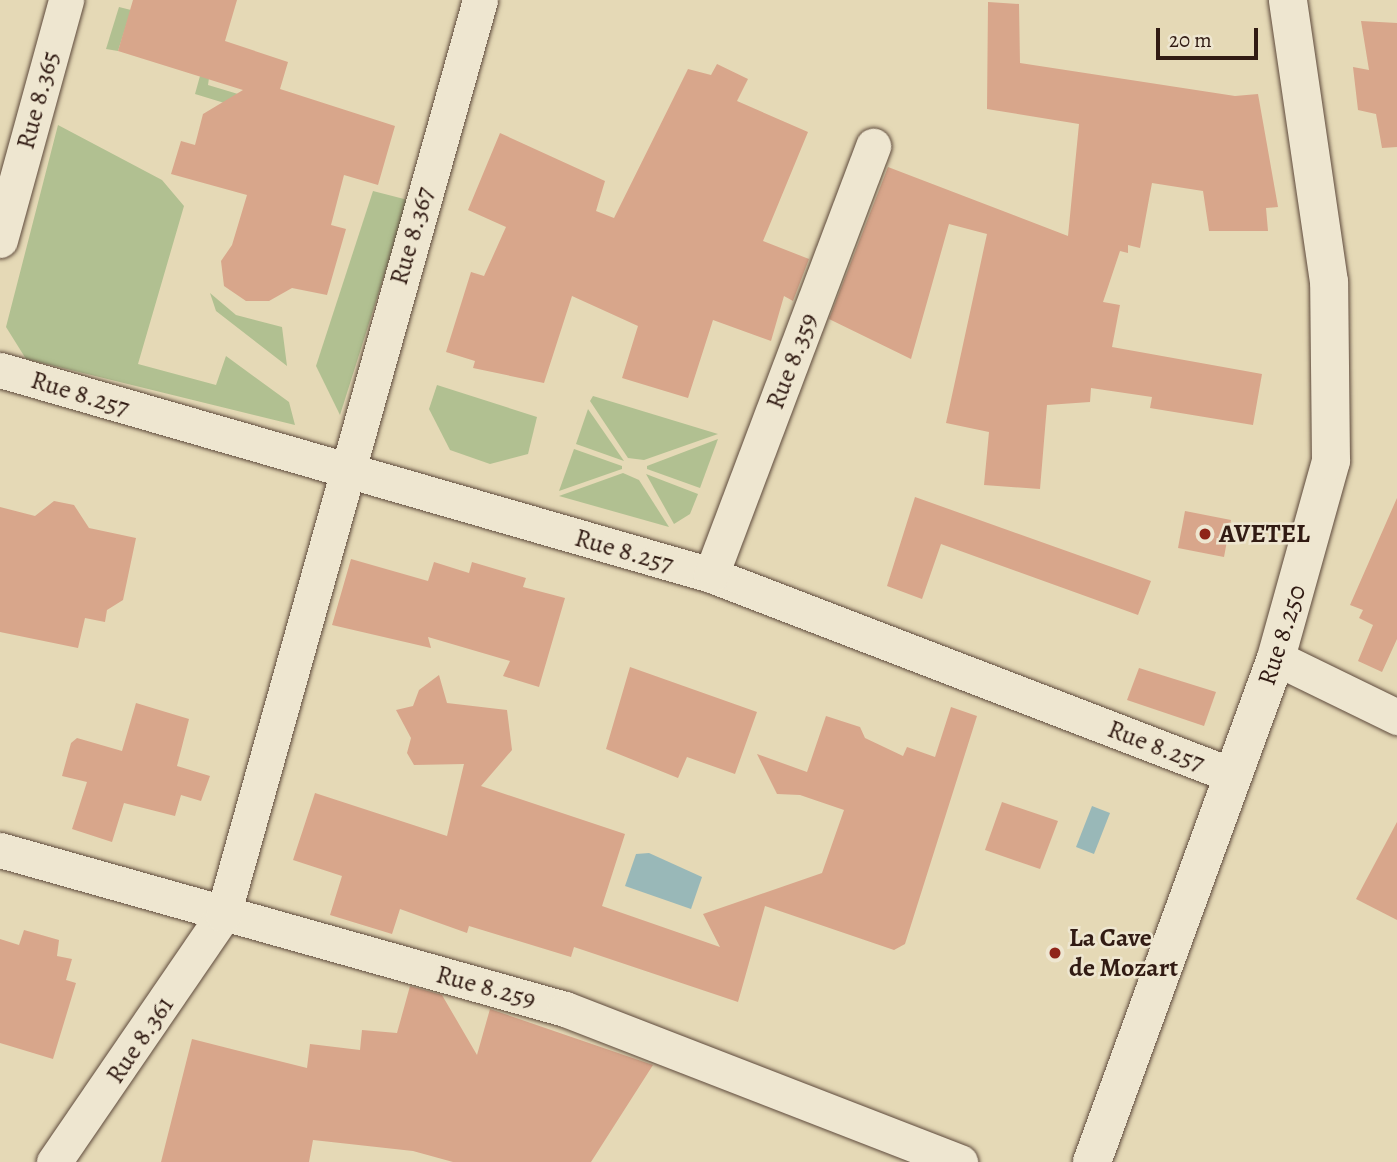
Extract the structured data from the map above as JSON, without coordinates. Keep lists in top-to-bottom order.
{
  "streets": {
    "street": [
      "Rue 8.365",
      "Rue 8.367",
      "Rue 8.359",
      "Rue 8.257",
      "Rue 8.250",
      "Rue 8.259",
      "Rue 8.361"
    ]
  },
  "crossings": [
    ["Rue 8.367", "Rue 8.257"],
    ["Rue 8.367", "Rue 8.259"],
    ["Rue 8.367", "Rue 8.361"],
    ["Rue 8.359", "Rue 8.257"],
    ["Rue 8.257", "Rue 8.250"],
    ["Rue 8.259", "Rue 8.361"]
  ],
  "places": ["AVETEL", "La Cave de Mozart"],
  "scale_bar": "20 m"
}
